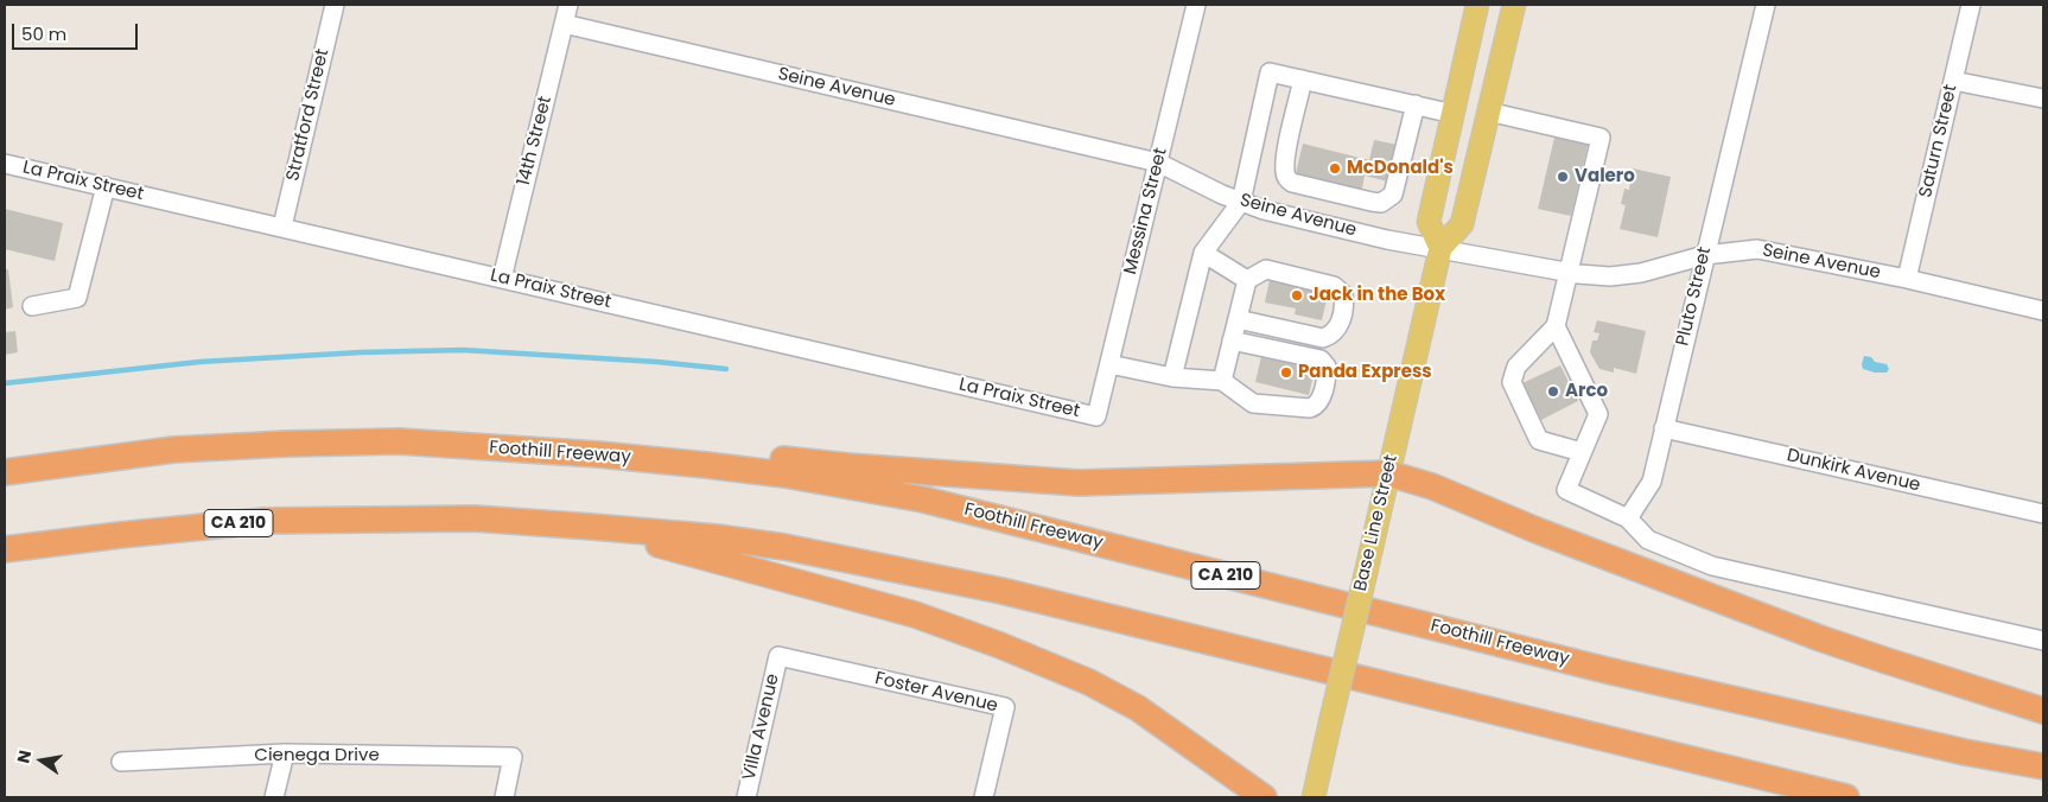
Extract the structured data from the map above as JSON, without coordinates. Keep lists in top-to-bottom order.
{
  "streets": {
    "highway": ["Foothill Freeway", "CA 210"],
    "main road": ["Base Line Street"],
    "street": [
      "Seine Avenue",
      "Stratford Street",
      "14th Street",
      "Saturn Street",
      "La Praix Street",
      "Messina Street",
      "Pluto Street",
      "Dunkirk Avenue",
      "Foster Avenue",
      "Villa Avenue",
      "Cienega Drive"
    ]
  },
  "crossings": [
    ["Seine Avenue", "14th Street"],
    ["Seine Avenue", "Saturn Street"],
    ["Seine Avenue", "Messina Street"],
    ["Seine Avenue", "Pluto Street"],
    ["Seine Avenue", "Base Line Street"],
    ["Stratford Street", "La Praix Street"],
    ["14th Street", "La Praix Street"],
    ["La Praix Street", "Messina Street"],
    ["Pluto Street", "Dunkirk Avenue"],
    ["Foster Avenue", "Villa Avenue"]
  ],
  "places": [
    "McDonald's",
    "Valero",
    "Jack in the Box",
    "Panda Express",
    "Arco"
  ],
  "scale_bar": "50 m",
  "north": "left"
}
